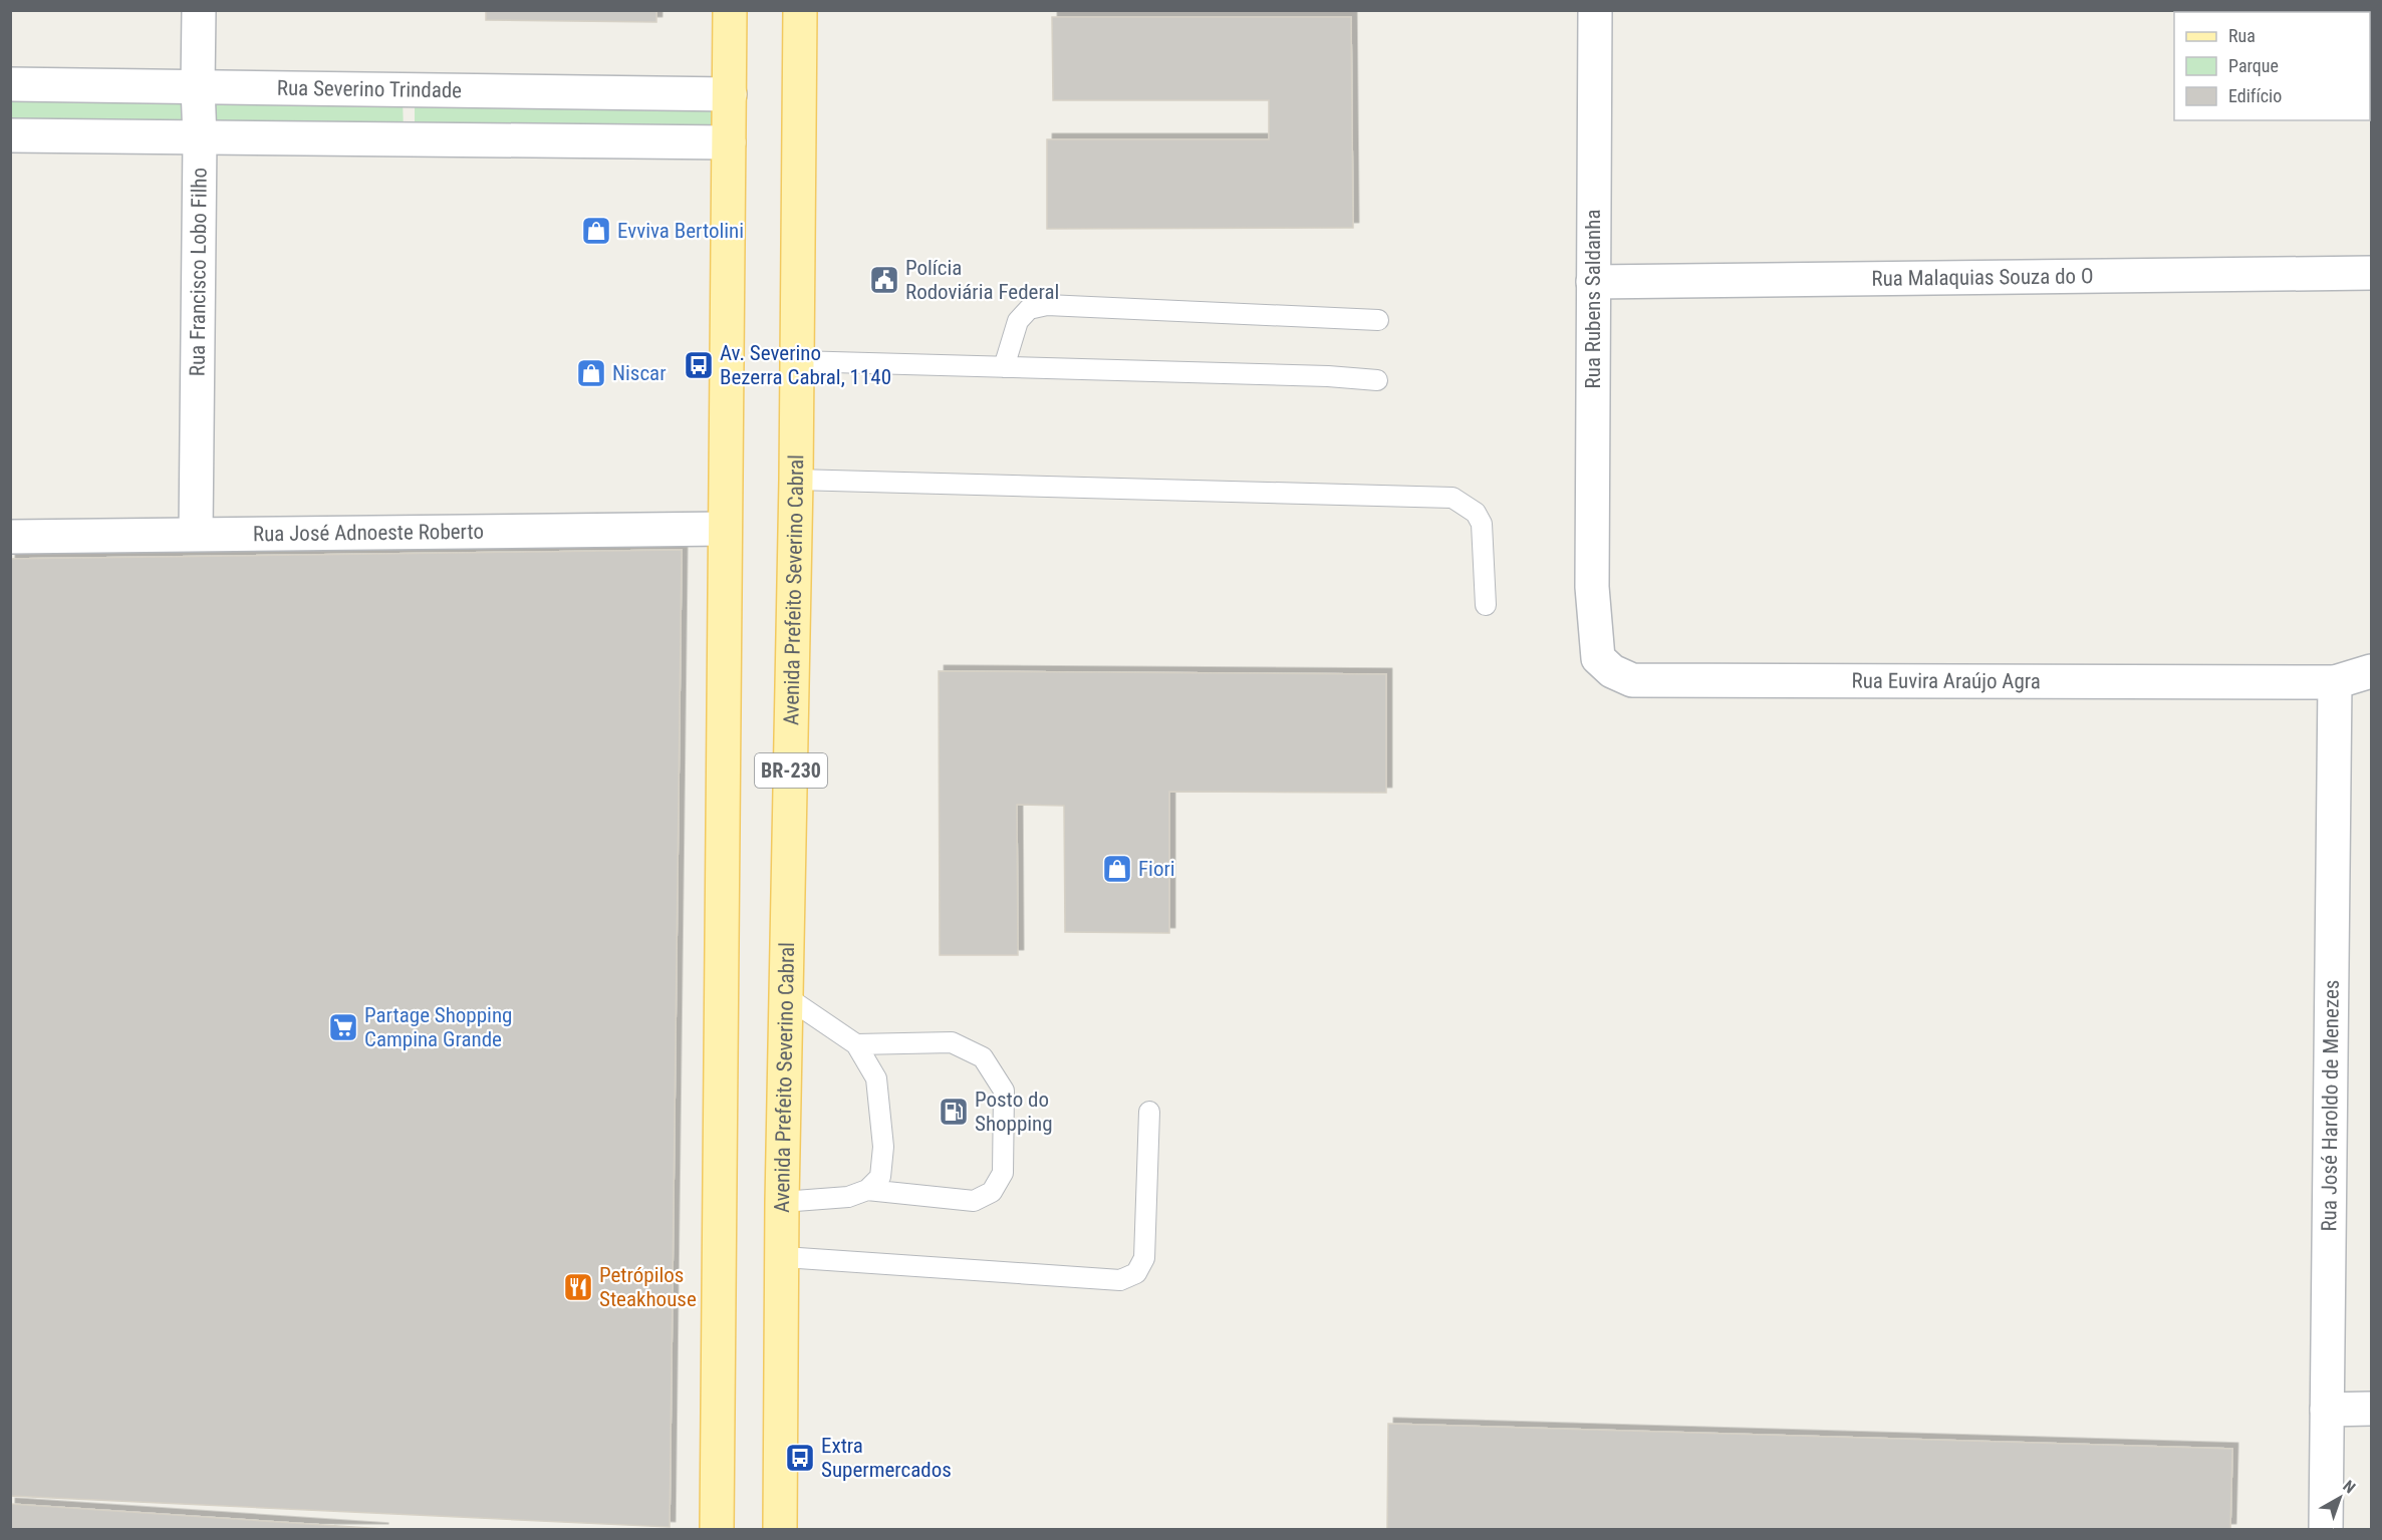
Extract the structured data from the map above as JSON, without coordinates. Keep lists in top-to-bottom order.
{
  "streets": {
    "main road": ["Avenida Prefeito Severino Cabral", "BR-230"],
    "street": [
      "Rua Severino Trindade",
      "Rua Francisco Lobo Filho",
      "Rua Malaquias Souza do O",
      "Rua Rubens Saldanha",
      "Rua José Adnoeste Roberto",
      "Rua Euvira Araújo Agra",
      "Rua José Haroldo de Menezes"
    ]
  },
  "crossings": [
    ["Rua Severino Trindade", "Rua Francisco Lobo Filho"],
    ["Rua Severino Trindade", "BR-230"],
    ["Rua Francisco Lobo Filho", "Rua José Adnoeste Roberto"],
    ["Rua Malaquias Souza do O", "Rua Rubens Saldanha"],
    ["Rua Rubens Saldanha", "Rua Euvira Araújo Agra"],
    ["Rua José Adnoeste Roberto", "BR-230"],
    ["Rua Euvira Araújo Agra", "Rua José Haroldo de Menezes"]
  ],
  "places": {
    "shop": ["Evviva Bertolini", "Niscar", "Fiori"],
    "public building": ["Polícia Rodoviária Federal"],
    "bus stop": ["Av. Severino Bezerra Cabral, 1140", "Extra Supermercados"],
    "supermarket": ["Partage Shopping Campina Grande"],
    "fuel station": ["Posto do Shopping"],
    "restaurant": ["Petrópilos Steakhouse"]
  },
  "legend": ["Rua", "Parque", "Edifício"],
  "north": "top right"
}
